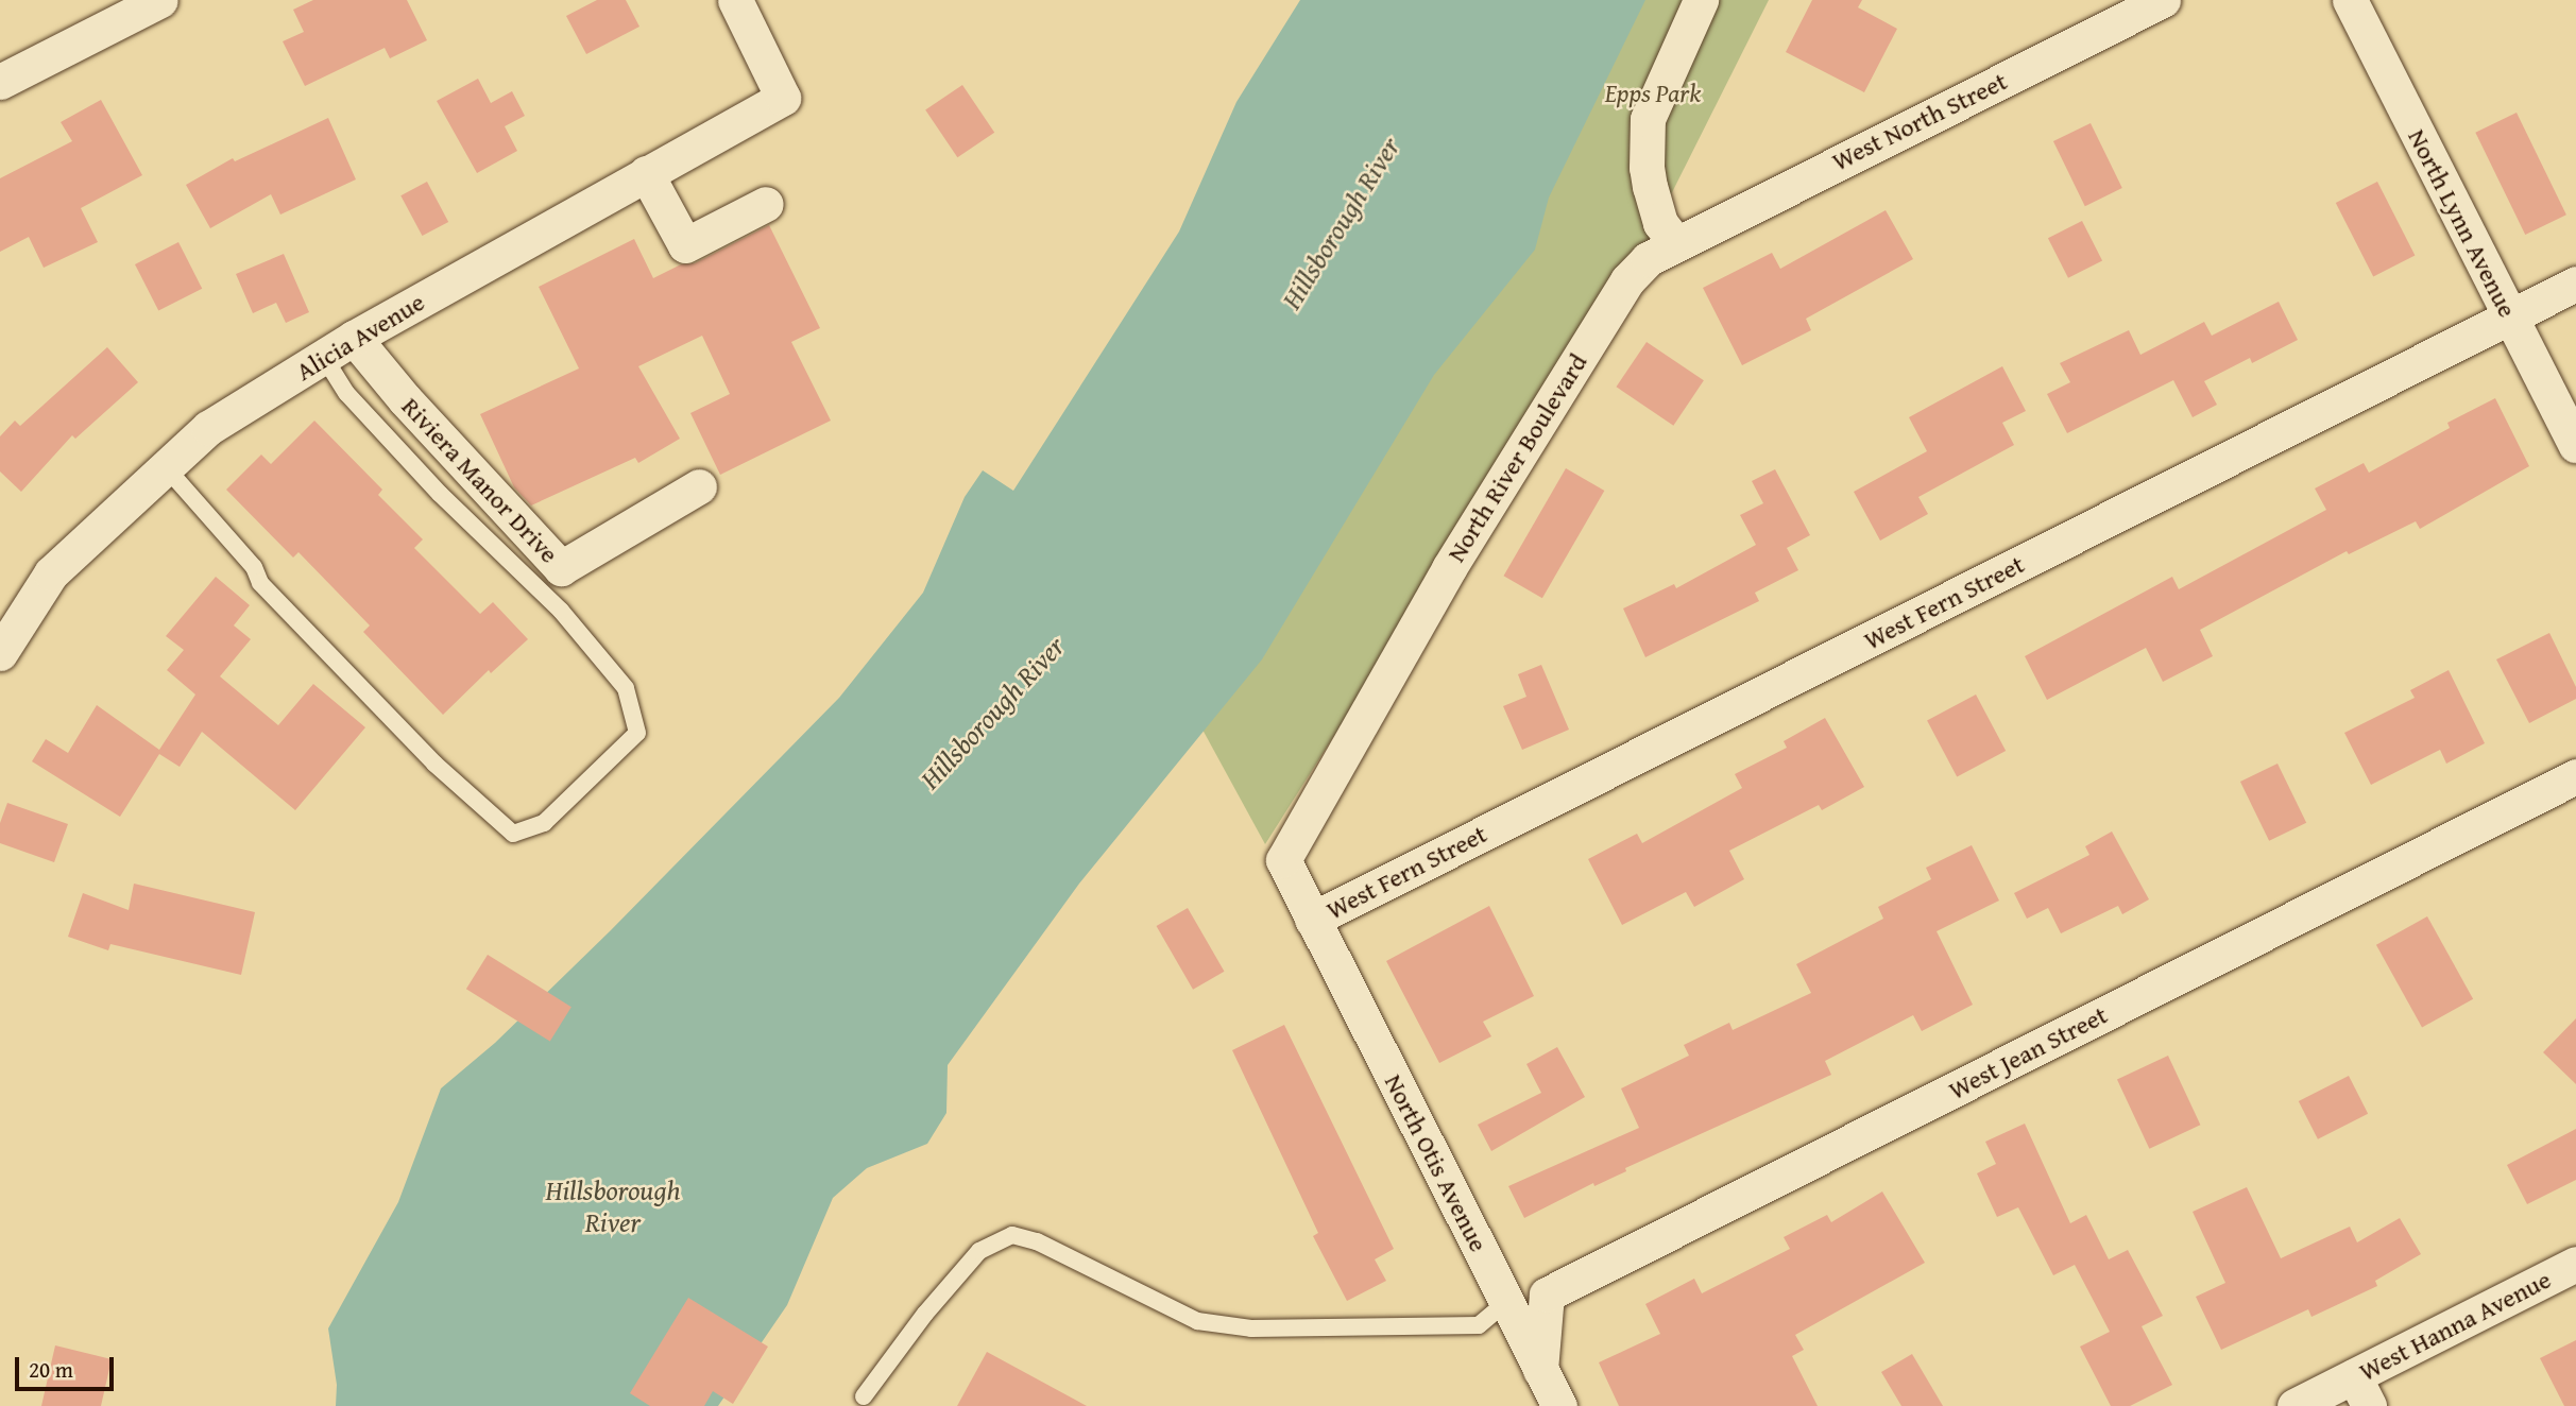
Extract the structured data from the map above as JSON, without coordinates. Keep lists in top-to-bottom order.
{
  "streets": {
    "street": [
      "West North Street",
      "North Lynn Avenue",
      "Alicia Avenue",
      "North River Boulevard",
      "Riviera Manor Drive",
      "West Fern Street",
      "West Jean Street",
      "North Otis Avenue",
      "West Hanna Avenue"
    ]
  },
  "crossings": [
    ["West North Street", "North River Boulevard"],
    ["North Lynn Avenue", "West Fern Street"],
    ["Alicia Avenue", "Riviera Manor Drive"],
    ["North River Boulevard", "West Fern Street"],
    ["North River Boulevard", "North Otis Avenue"],
    ["West Fern Street", "North Otis Avenue"],
    ["West Jean Street", "North Otis Avenue"]
  ],
  "water": ["Hillsborough River"],
  "parks": ["Epps Park"],
  "scale_bar": "20 m"
}
